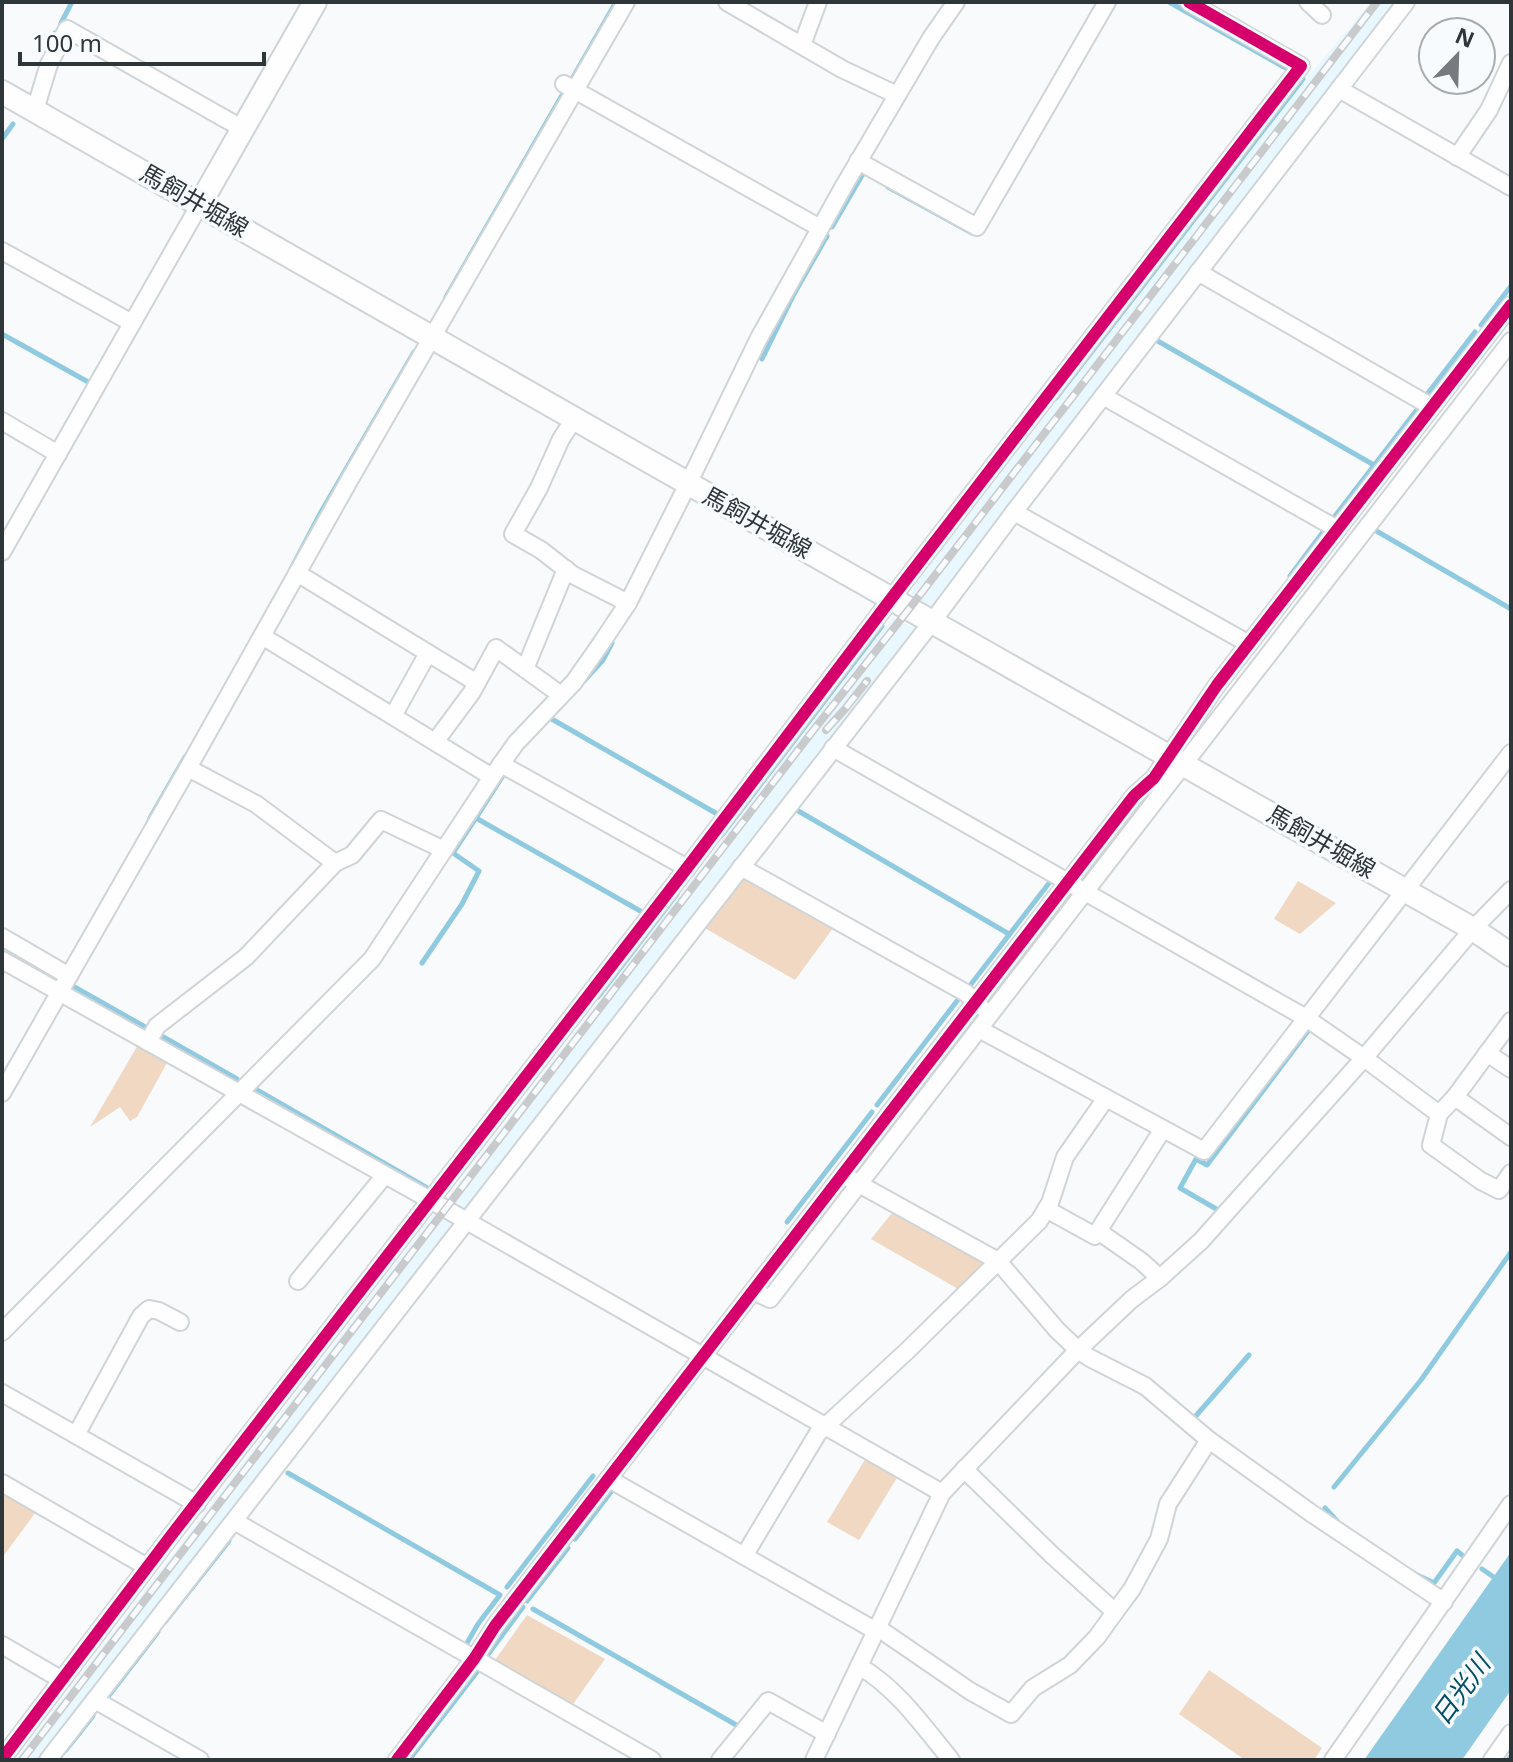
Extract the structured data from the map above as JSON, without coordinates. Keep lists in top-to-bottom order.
{
  "streets": {
    "main road": ["馬飼井堀線"]
  },
  "water": ["日光川"],
  "scale_bar": "100 m",
  "north": "top right"
}
